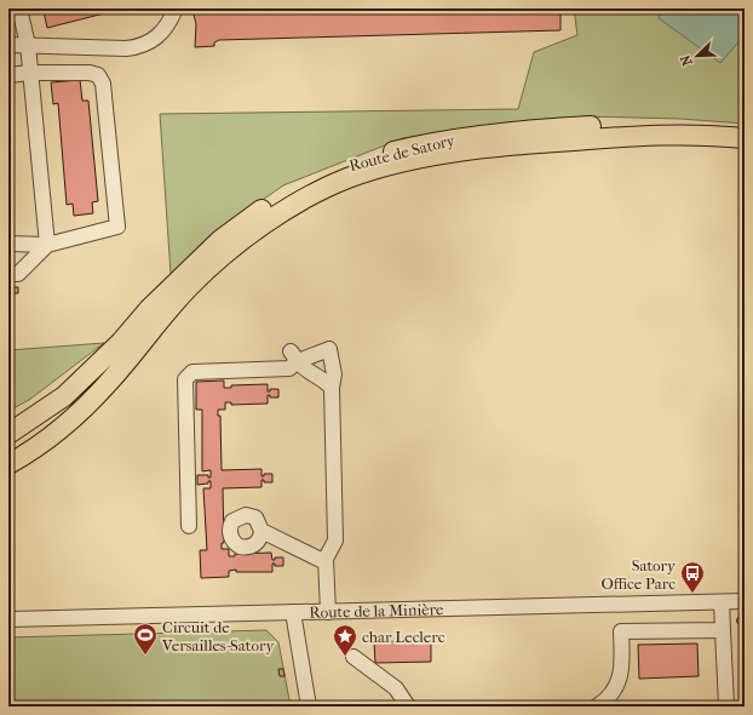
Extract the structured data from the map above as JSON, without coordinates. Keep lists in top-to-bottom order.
{
  "streets": {
    "main road": ["Route de Satory"],
    "street": ["Route de la Minière"]
  },
  "places": {
    "bus stop": ["Satory Office Parc"],
    "sports": ["Circuit de Versailles-Satory"],
    "place": ["char Leclerc"]
  },
  "north": "bottom left"
}
